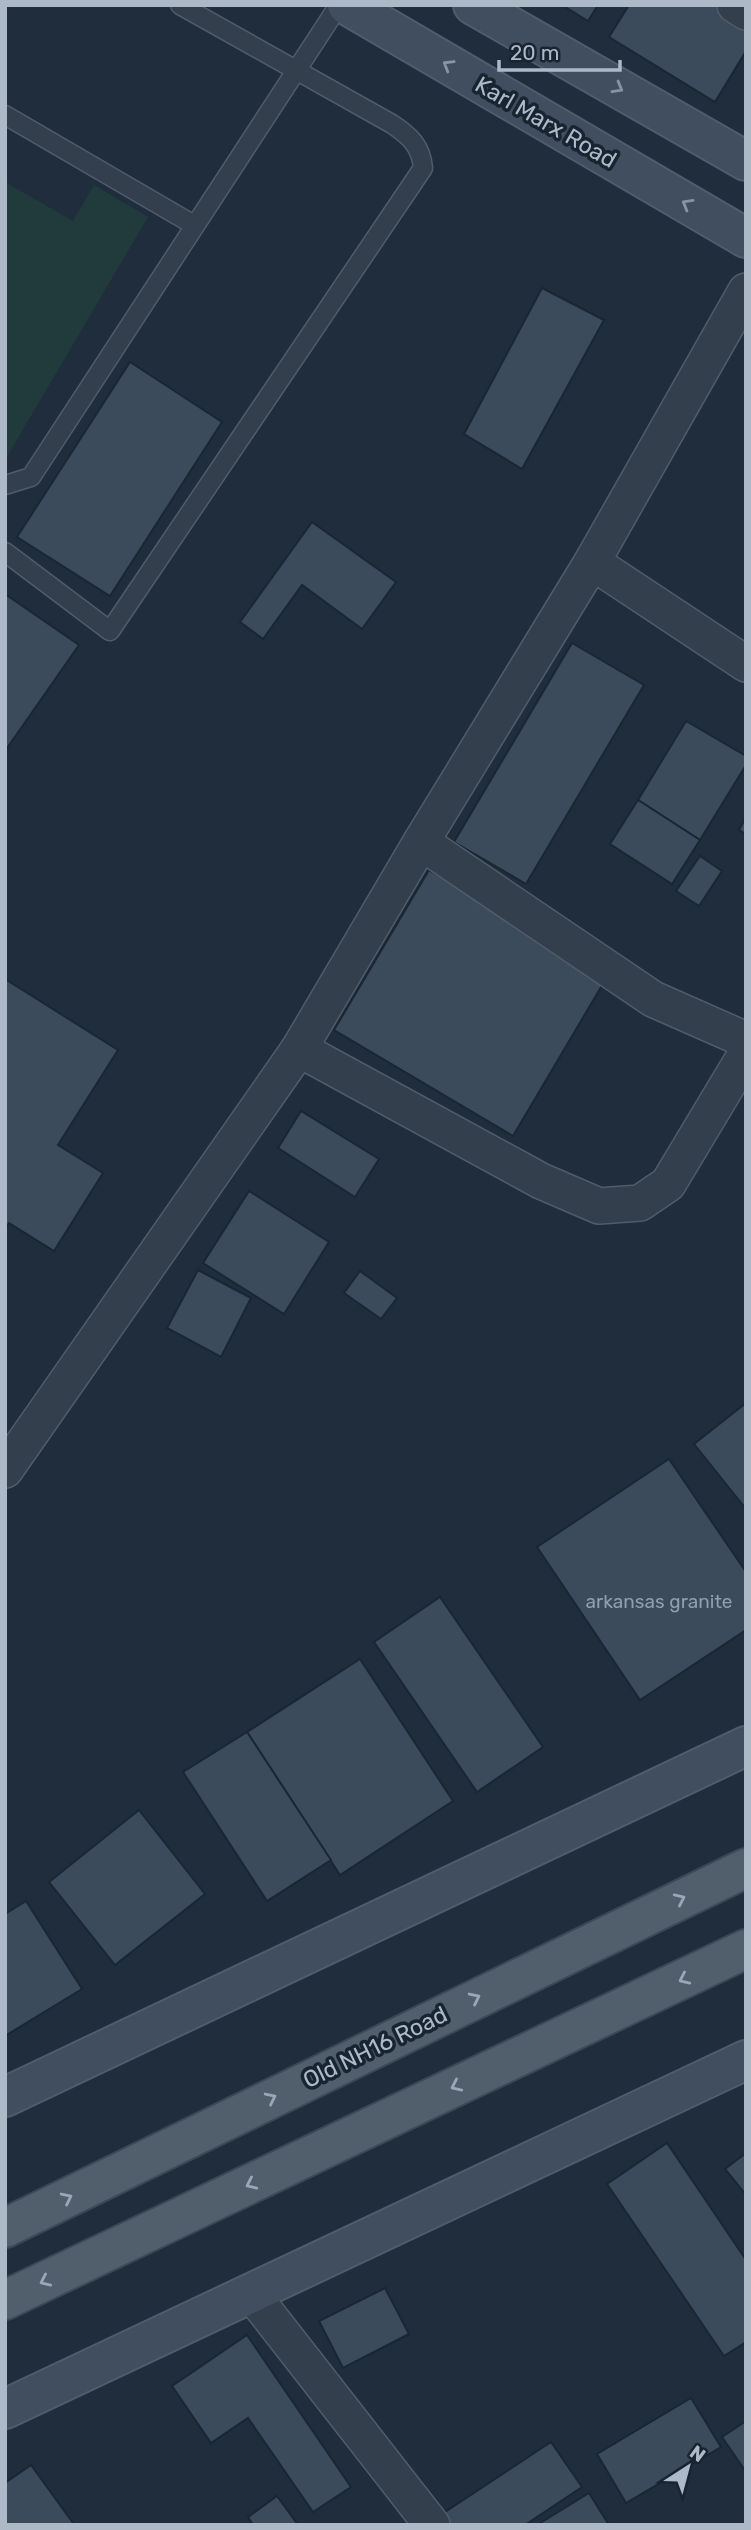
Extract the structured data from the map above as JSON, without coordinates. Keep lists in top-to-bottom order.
{
  "streets": {
    "main road": ["Old NH16 Road"],
    "street": ["Karl Marx Road"]
  },
  "house_numbers": ["arkansas granite"],
  "scale_bar": "20 m",
  "north": "top right"
}
